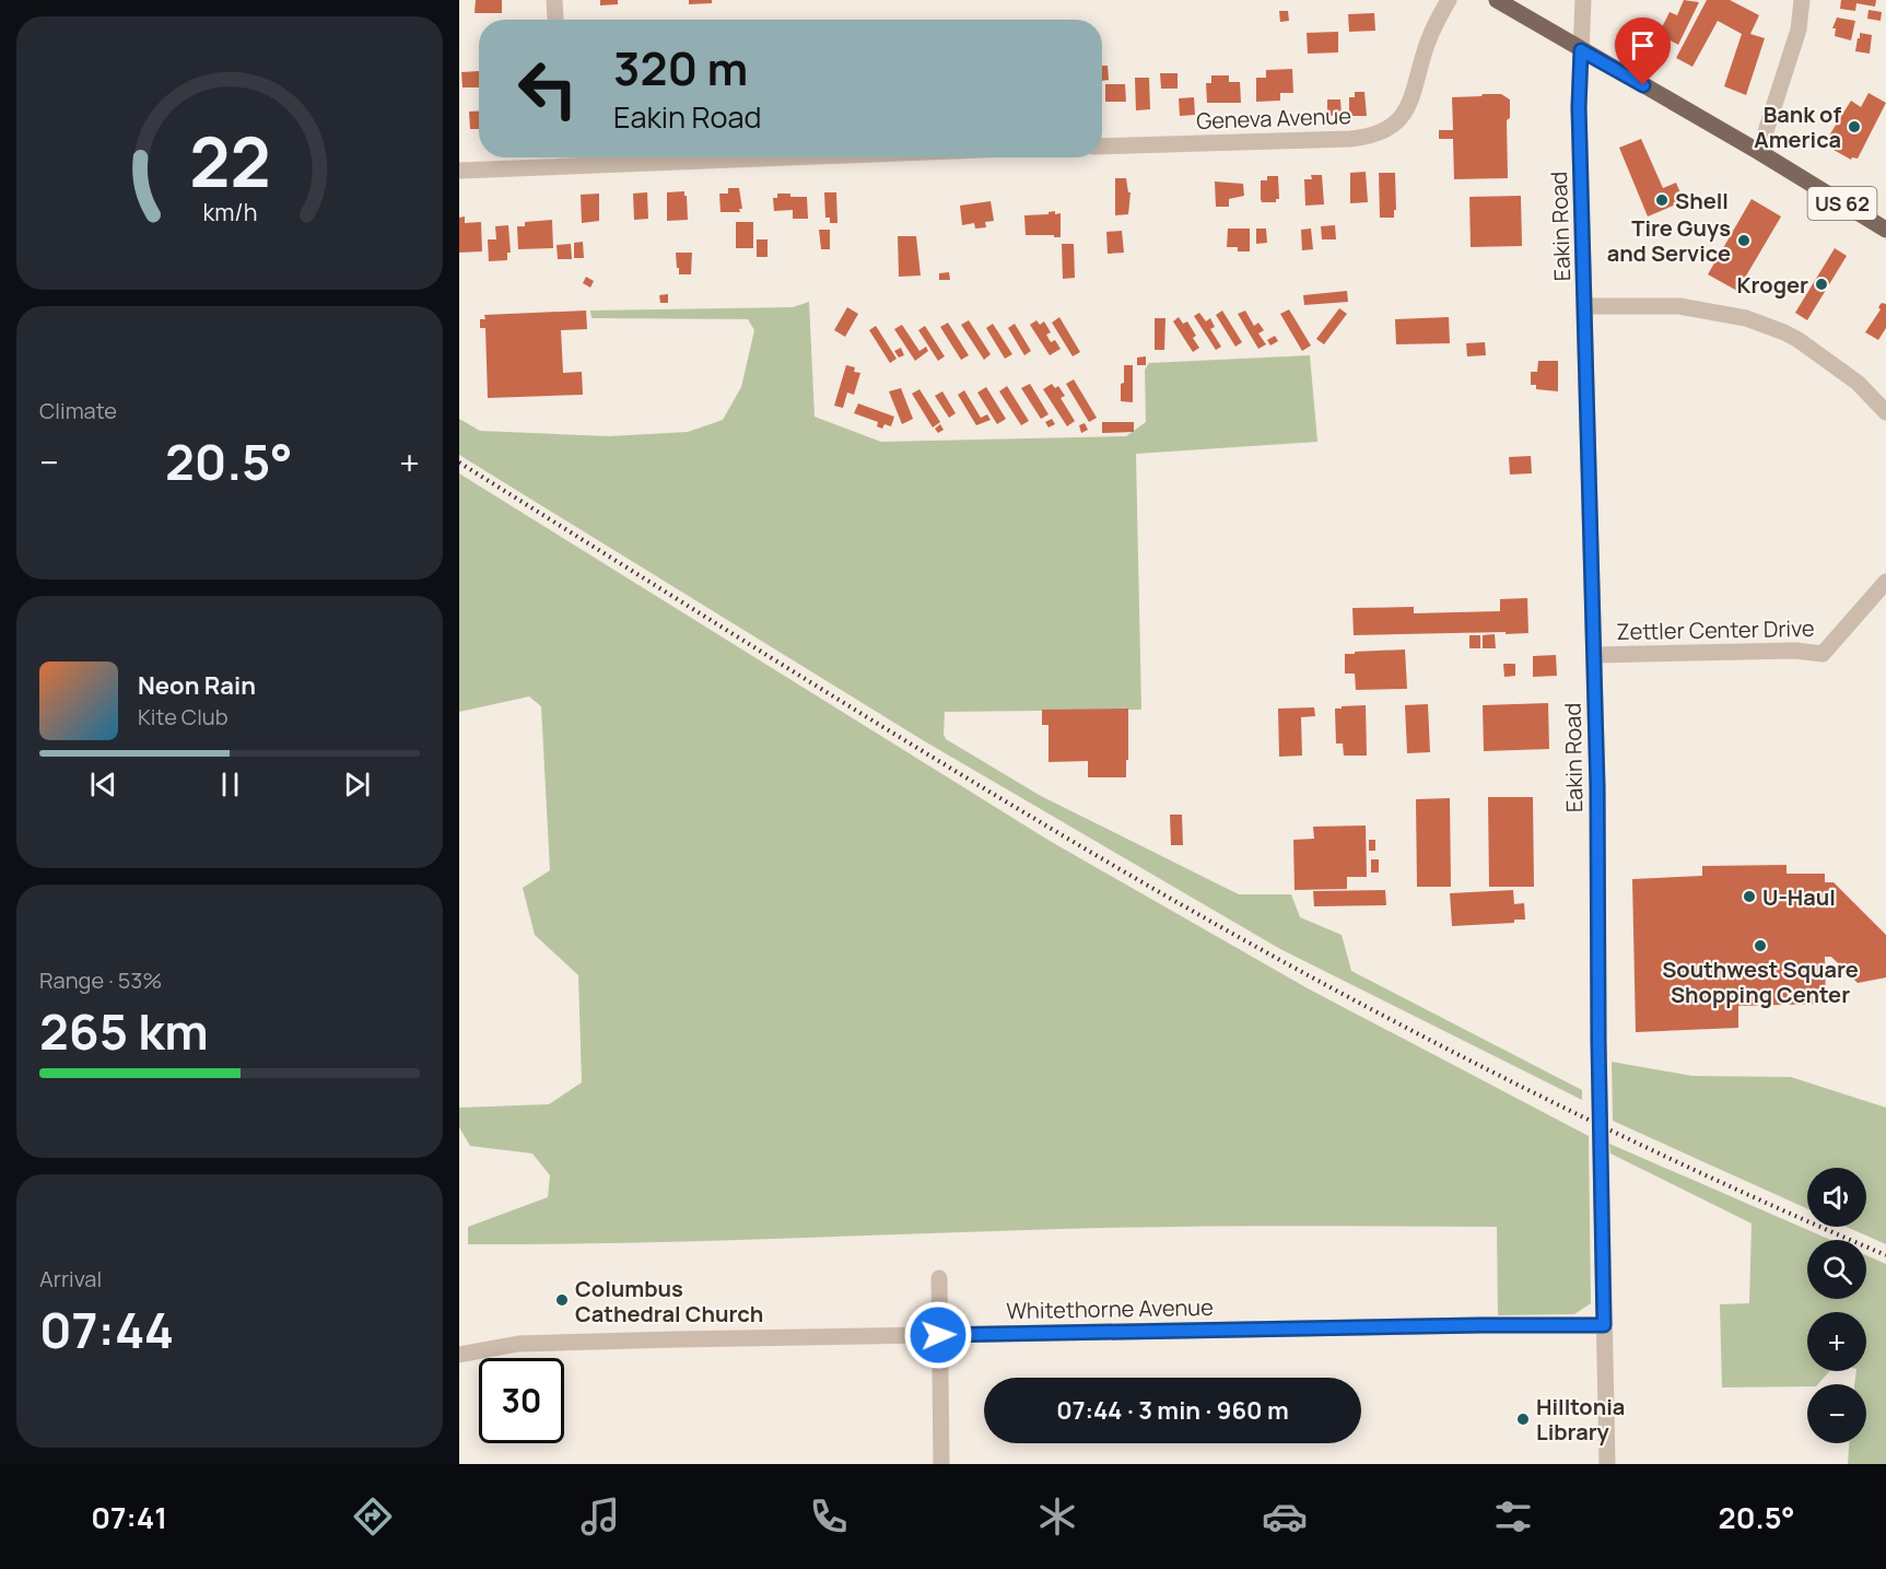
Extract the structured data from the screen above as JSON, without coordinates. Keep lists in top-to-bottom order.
{
  "streets": {
    "main road": ["US 62"],
    "street": [
      "Geneva Avenue",
      "Eakin Road",
      "Zettler Center Drive",
      "Whitethorne Avenue"
    ]
  },
  "crossings": [
    ["US 62", "Eakin Road"],
    ["Eakin Road", "Zettler Center Drive"],
    ["Eakin Road", "Whitethorne Avenue"]
  ],
  "places": [
    "Bank of America",
    "Shell",
    "Tire Guys and Service",
    "Kroger",
    "U-Haul",
    "Southwest Square Shopping Center",
    "Columbus Cathedral Church",
    "Hilltonia Library"
  ],
  "page": {
    "turn": ["320 m", "Eakin Road"],
    "tile": [
      "Climate",
      ["Range · 53%", "265 km"],
      ["Arrival", "07:44"]
    ],
    "heat": ["−", "20.5°", "+"],
    "song": ["Neon Rain", "Kite Club"],
    "map_buttons": ["+", "−"],
    "limit": "30",
    "trip": "07:44 · 3 min · 960 m",
    "tabs": ["07:41", "20.5°"],
    "gauge": ["22", "km/h"]
  }
}
